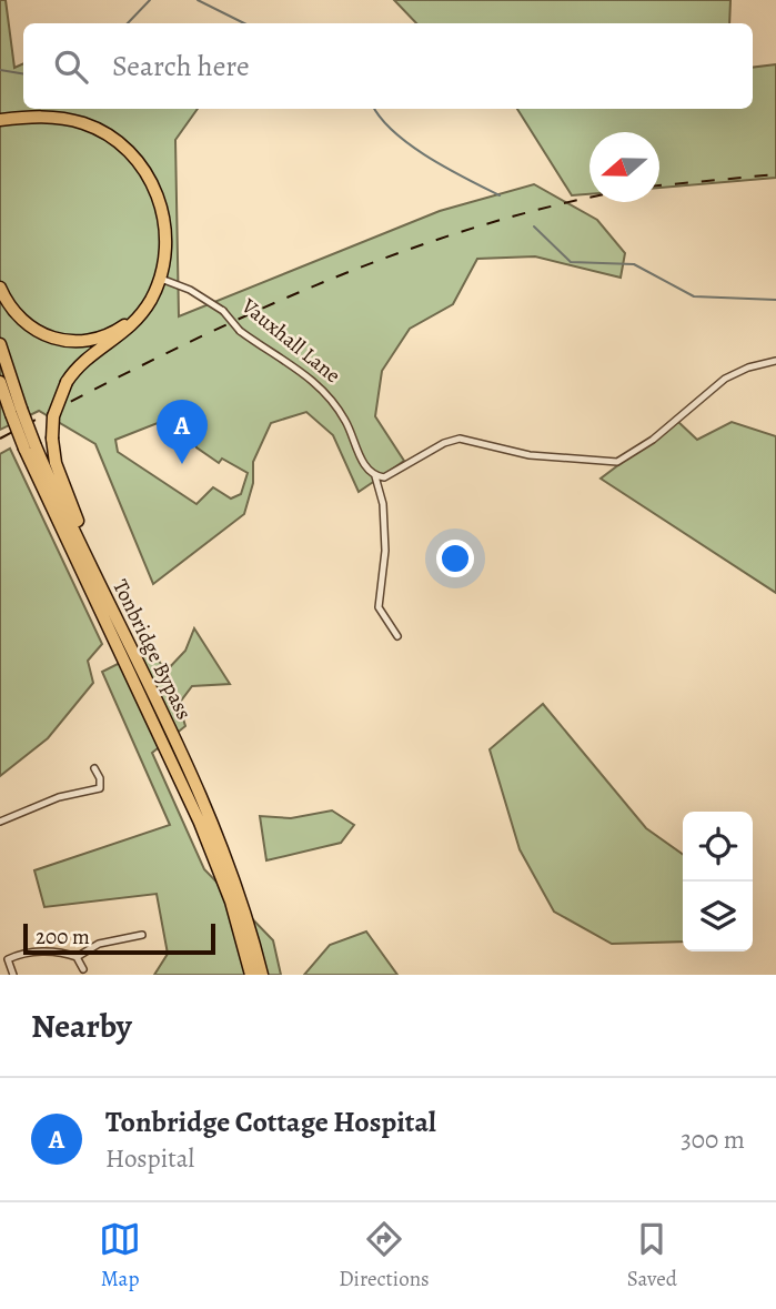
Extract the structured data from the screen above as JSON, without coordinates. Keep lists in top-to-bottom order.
{
  "streets": {
    "highway": ["Tonbridge Bypass"],
    "street": ["Vauxhall Lane"]
  },
  "scale_bar": "200 m",
  "north": "left",
  "page": {
    "search": "Search here",
    "pins": "A",
    "scale": "200 m",
    "heading": "Nearby",
    "list": [
      {
        "mark": "A",
        "name": "Tonbridge Cottage Hospital",
        "note": "Hospital",
        "value": "300 m"
      }
    ],
    "nav": ["Map", "Directions", "Saved"]
  }
}
